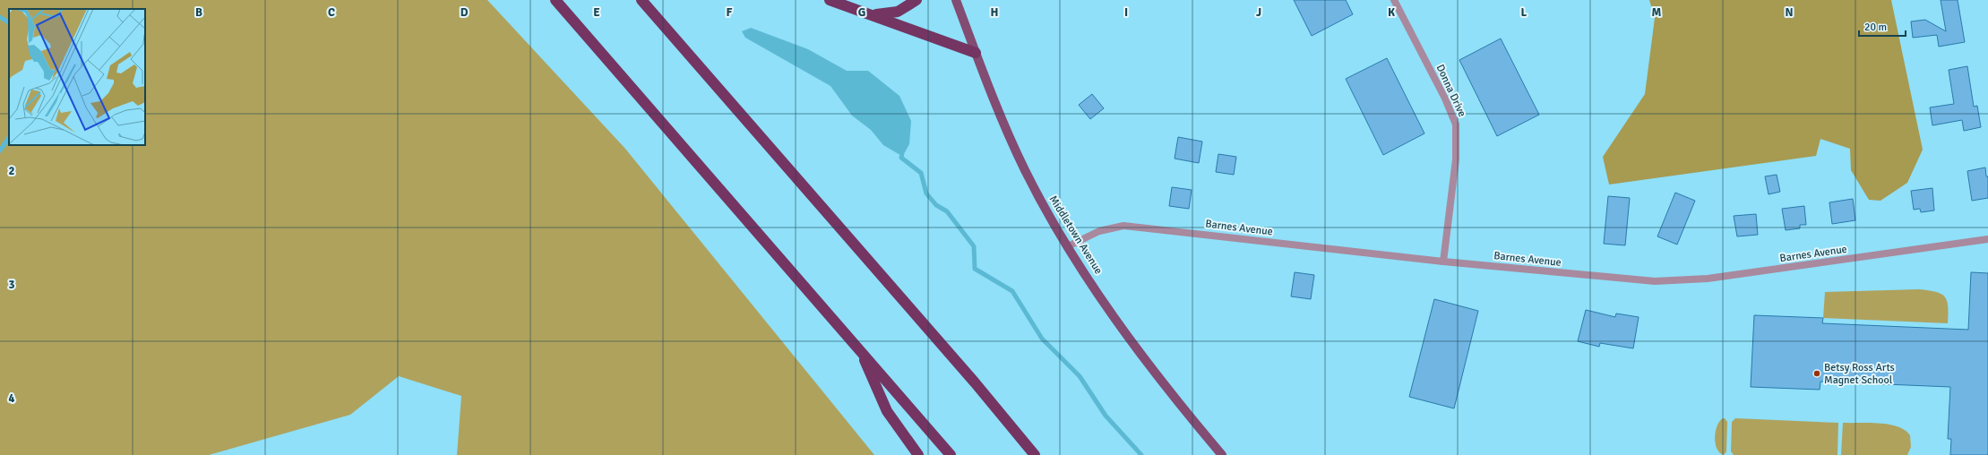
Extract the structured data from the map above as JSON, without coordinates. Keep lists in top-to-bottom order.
{
  "streets": {
    "main road": ["Middletown Avenue"],
    "street": ["Donna Drive", "Barnes Avenue"]
  },
  "crossings": [
    ["Donna Drive", "Barnes Avenue"],
    ["Barnes Avenue", "Middletown Avenue"]
  ],
  "places": ["Betsy Ross Arts Magnet School"],
  "scale_bar": "20 m",
  "grid": {
    "columns": [
      "B",
      "C",
      "D",
      "E",
      "F",
      "G",
      "H",
      "I",
      "J",
      "K",
      "L",
      "M",
      "N"
    ],
    "rows": ["2", "3", "4"]
  }
}
